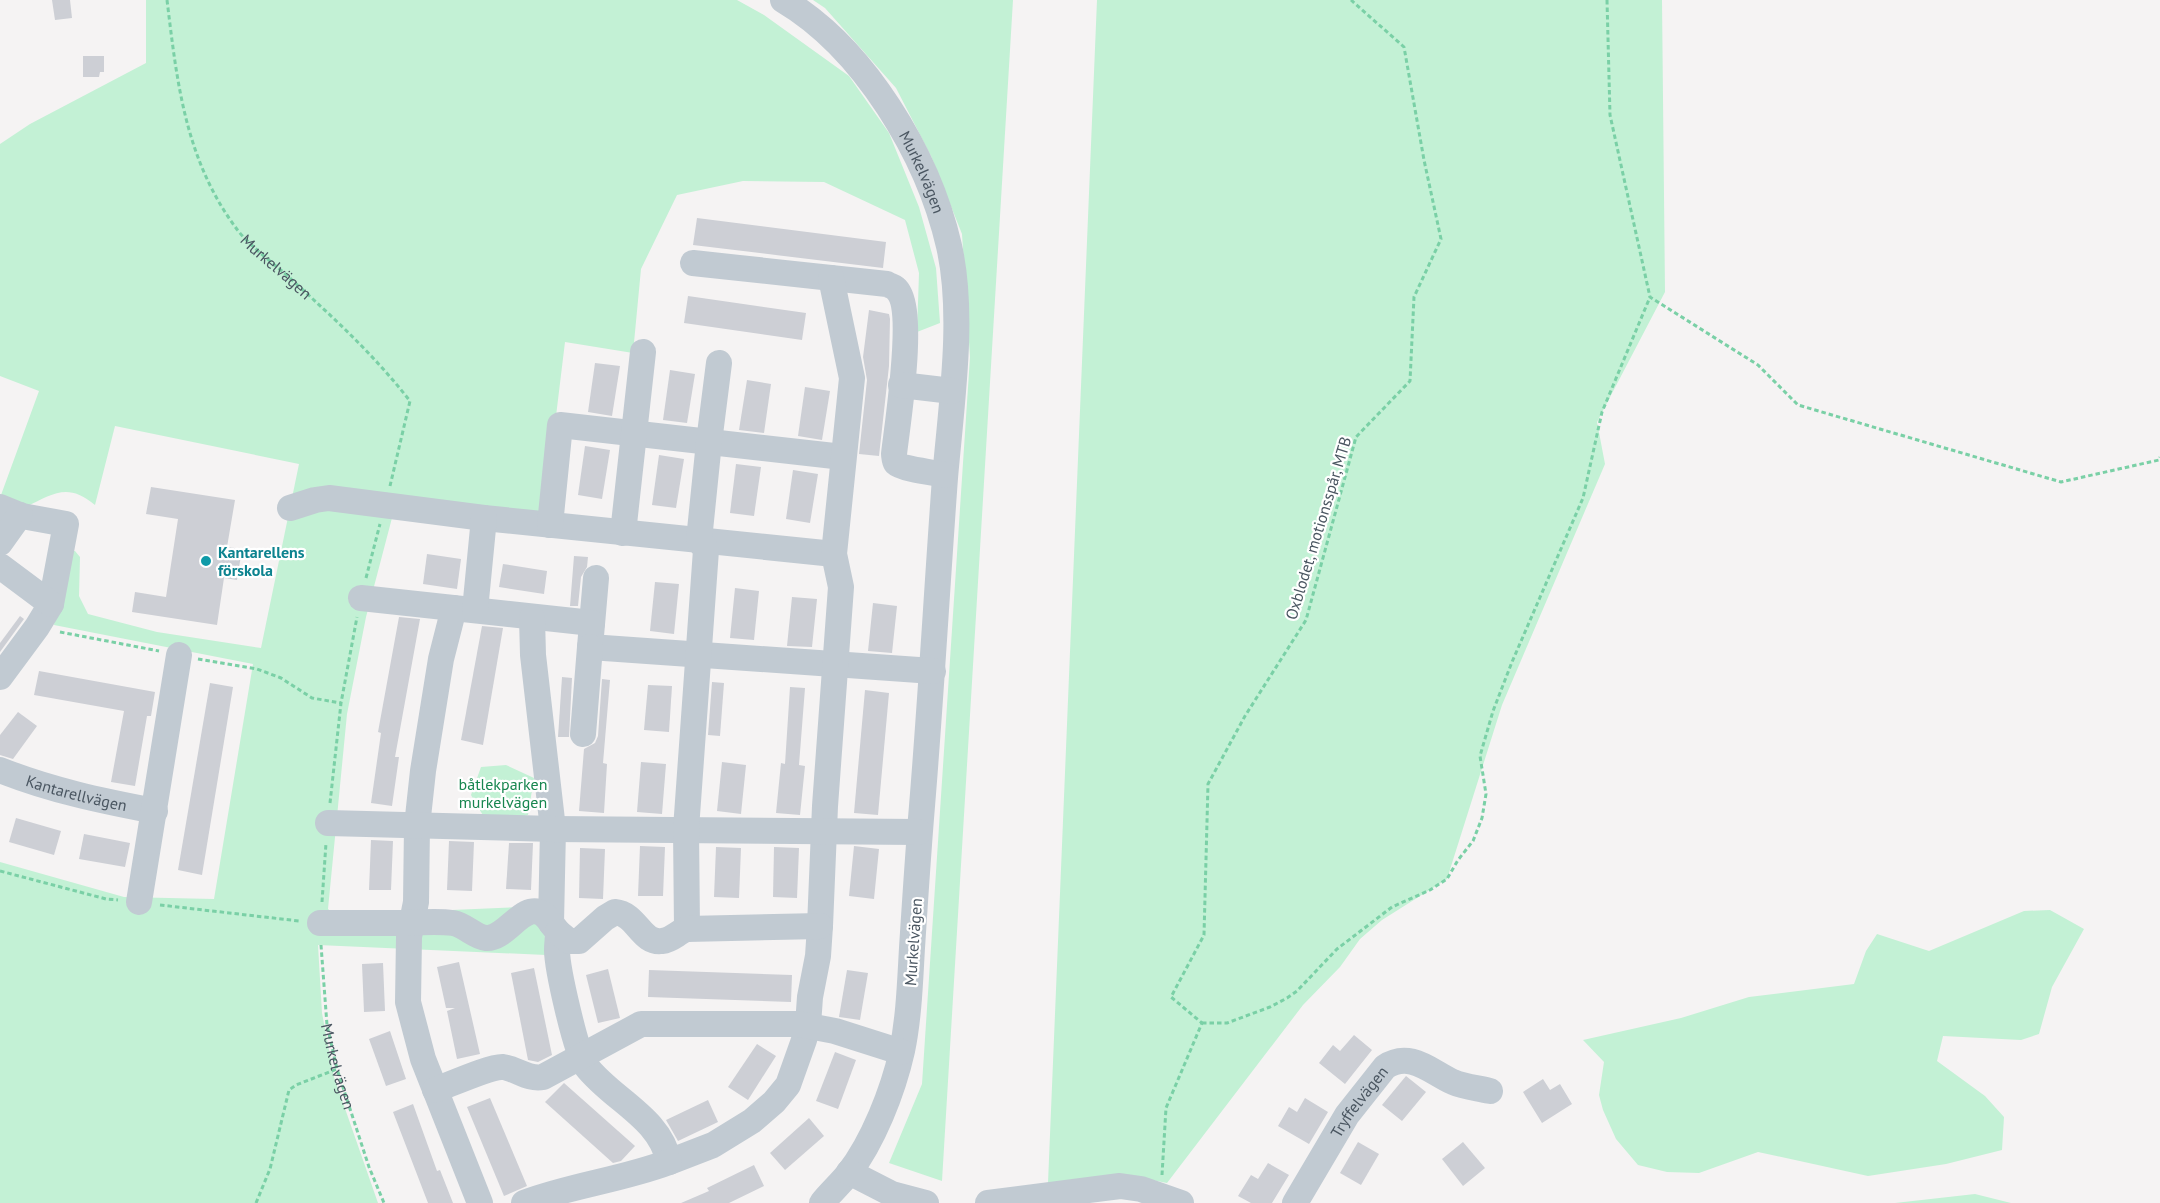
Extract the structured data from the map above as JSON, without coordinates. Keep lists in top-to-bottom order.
{
  "streets": {
    "street": ["Murkelvägen", "Kantarellvägen", "Tryffelvägen"],
    "path": ["Oxblodet, motionsspår, MTB"]
  },
  "parks": ["båtlekparken murkelvägen"],
  "places": ["Kantarellens förskola"]
}
